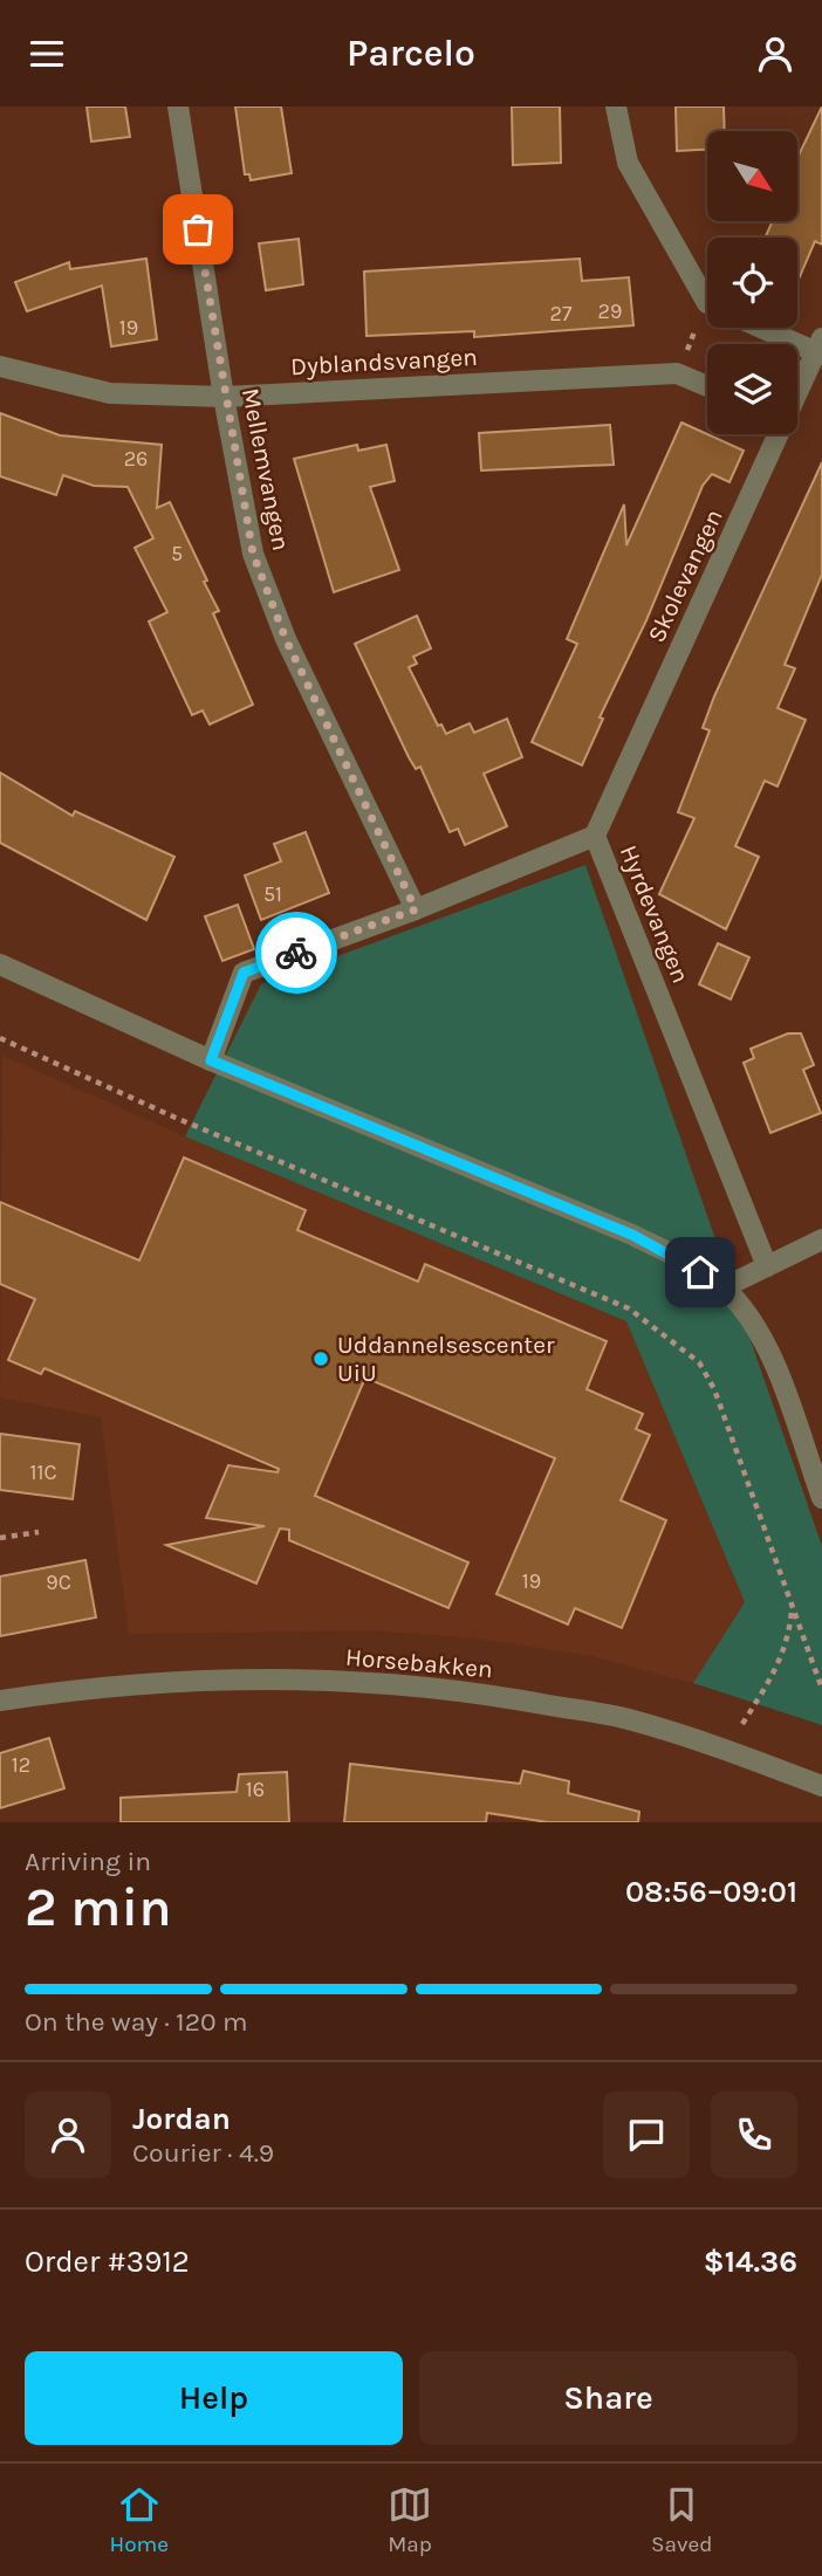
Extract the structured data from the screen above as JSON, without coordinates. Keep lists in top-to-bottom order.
{
  "streets": {
    "street": [
      "Dyblandsvangen",
      "Mellemvangen",
      "Skolevangen",
      "Hyrdevangen",
      "Horsebakken"
    ]
  },
  "crossings": [
    ["Dyblandsvangen", "Mellemvangen"],
    ["Mellemvangen", "Hyrdevangen"],
    ["Skolevangen", "Hyrdevangen"]
  ],
  "places": ["Uddannelsescenter UiU"],
  "house_numbers": [
    "29",
    "27",
    "19",
    "26",
    "5",
    "51",
    "11C",
    "19",
    "9C",
    "12",
    "16"
  ],
  "north": "bottom right",
  "page": {
    "header": "Parcelo",
    "heading": ["2 min", "Arriving in", "08:56–09:01"],
    "panel": [
      "Jordan",
      "Courier · 4.9",
      "Order #3912",
      "$14.36"
    ],
    "bar": "On the way · 120 m",
    "buttons": ["Help", "Share"],
    "tabs": ["Home", "Map", "Saved"]
  }
}
